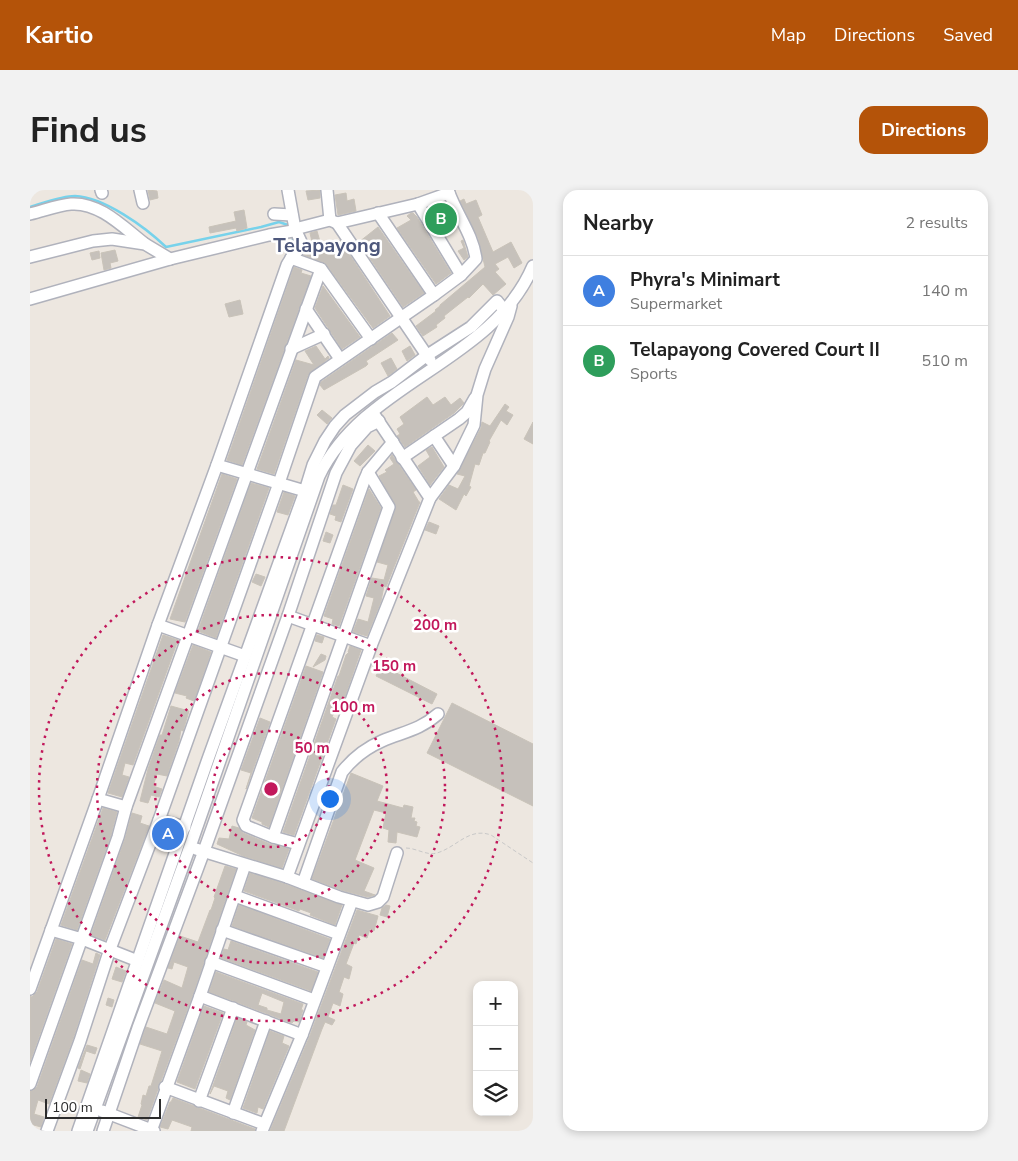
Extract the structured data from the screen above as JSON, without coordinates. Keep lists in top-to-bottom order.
{
  "districts": ["Telapayong"],
  "scale_bar": "100 m",
  "page": {
    "header": "Kartio",
    "nav": ["Map", "Directions", "Saved"],
    "buttons": "Directions",
    "title": "Find us",
    "heading": ["Nearby", "2 results"],
    "pins": ["B", "A"],
    "list": [
      {
        "mark": "A",
        "name": "Phyra's Minimart",
        "note": "Supermarket",
        "value": "140 m"
      },
      {
        "mark": "B",
        "name": "Telapayong Covered Court II",
        "note": "Sports",
        "value": "510 m"
      }
    ],
    "map_buttons": ["+", "−"],
    "scale": "100 m"
  },
  "rings": [
    "200 m",
    "150 m",
    "100 m",
    "50 m"
  ]
}
